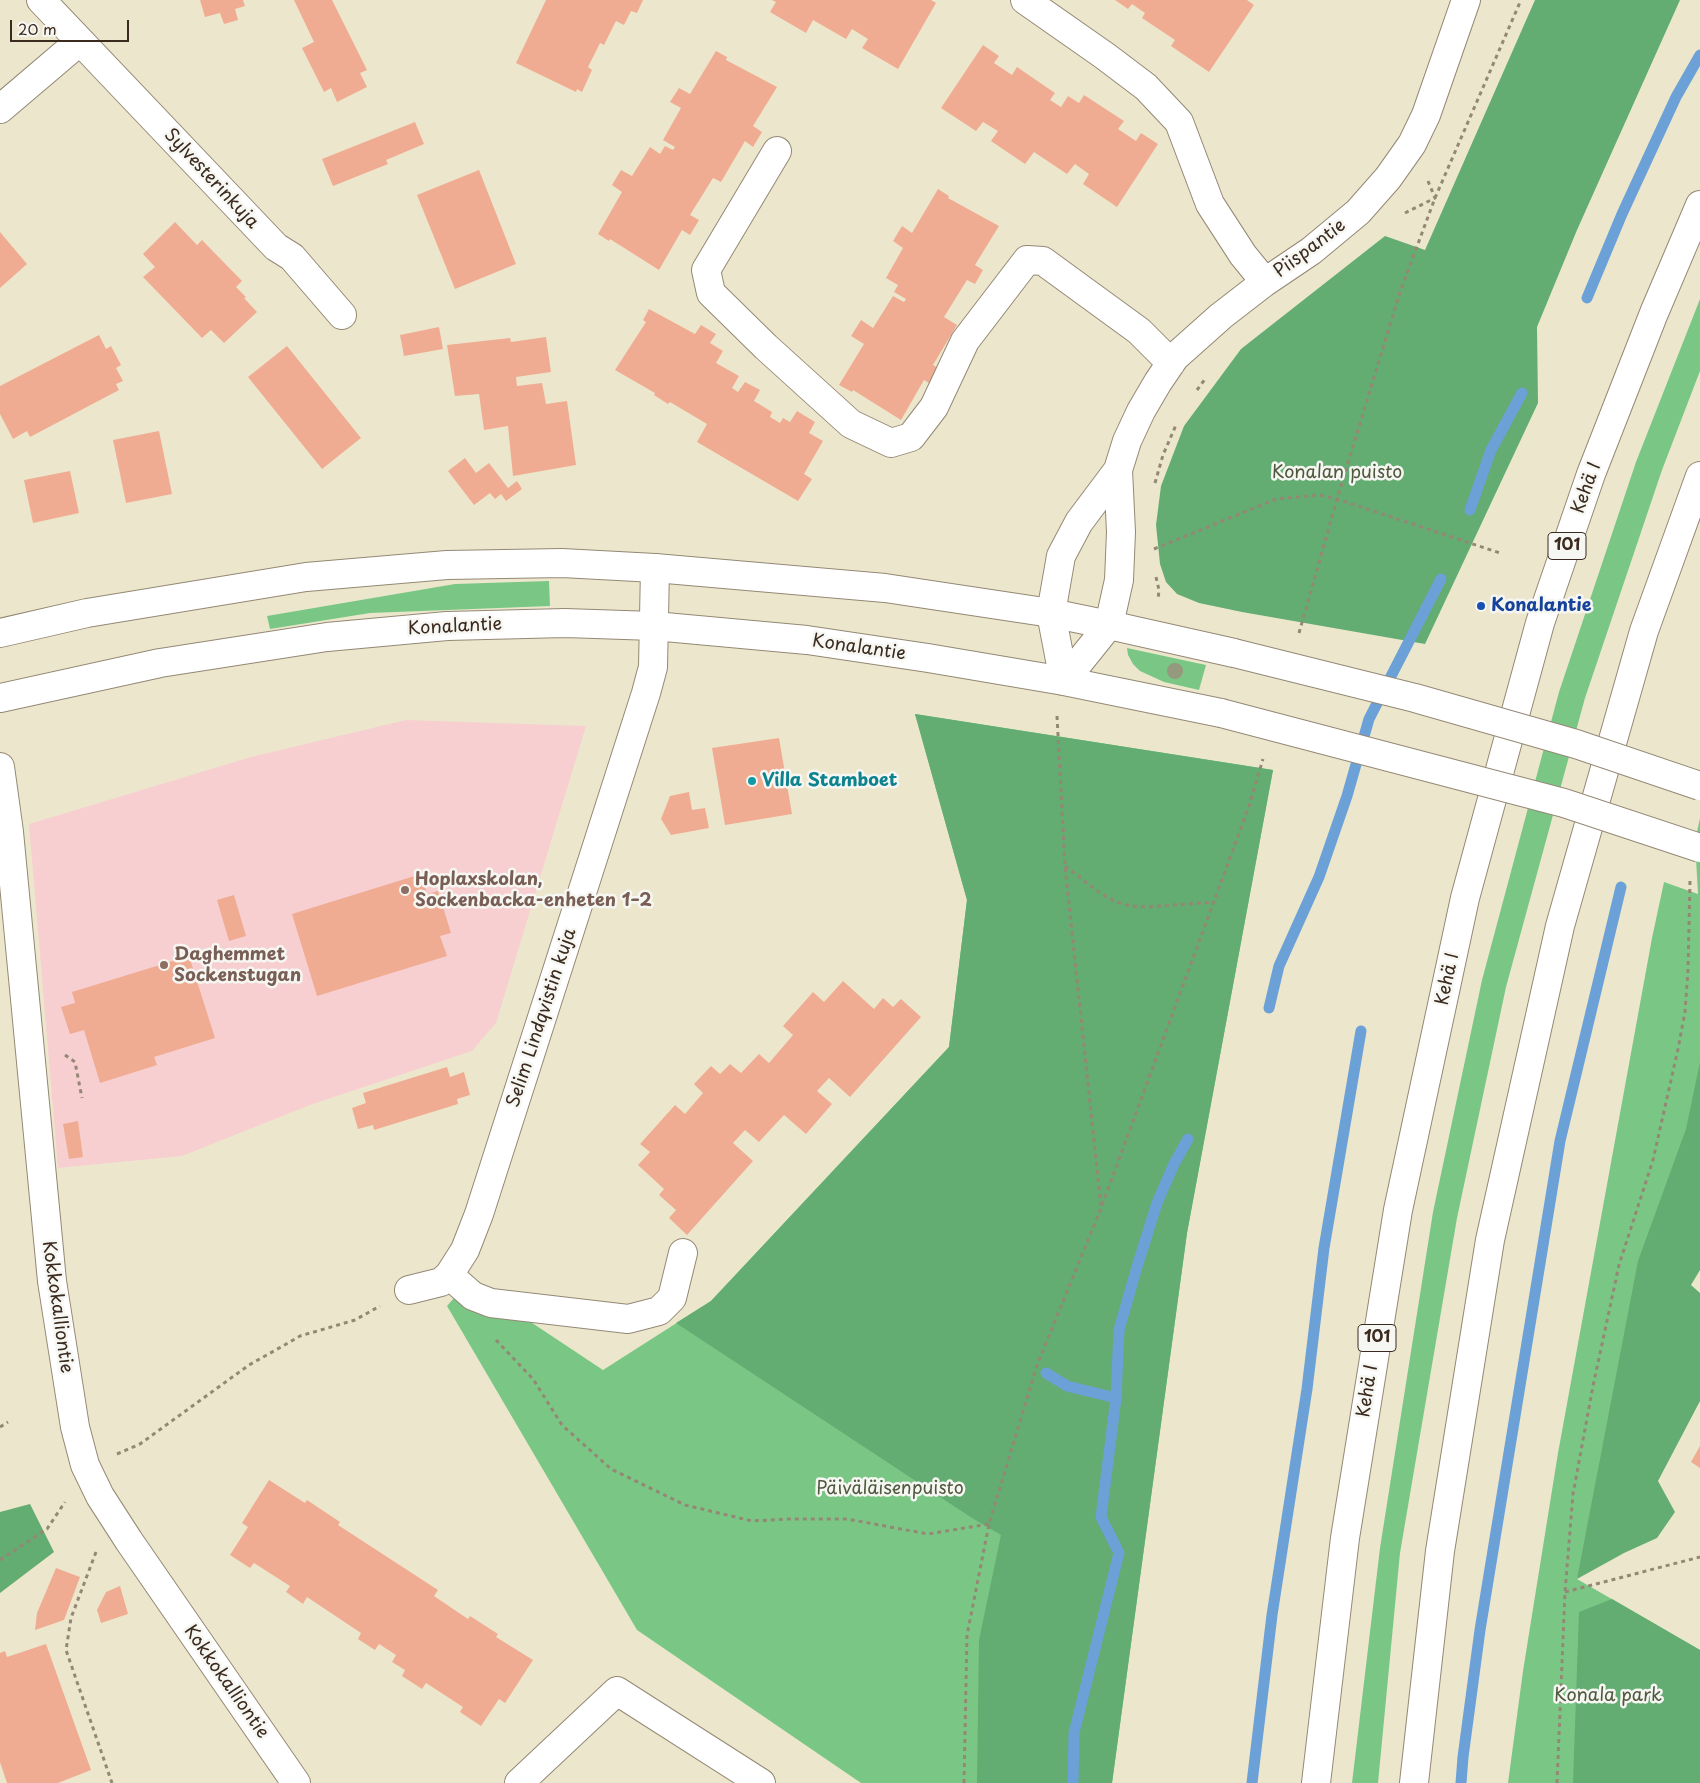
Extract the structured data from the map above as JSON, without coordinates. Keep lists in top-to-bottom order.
{
  "streets": {
    "main road": [
      "Sylvesterinkuja",
      "Piispantie",
      "Kehä I",
      "101",
      "Konalantie",
      "Selim Lindqvistin kuja",
      "Kokkokalliontie"
    ]
  },
  "crossings": [
    ["Piispantie", "Konalantie"],
    ["Konalantie", "Selim Lindqvistin kuja"]
  ],
  "parks": ["Konalan puisto", "Päiväläisenpuisto", "Konala park"],
  "places": [
    "Konalantie",
    "Villa Stamboet",
    "Hoplaxskolan, Sockenbacka-enheten 1–2",
    "Daghemmet Sockenstugan"
  ],
  "scale_bar": "20 m"
}
